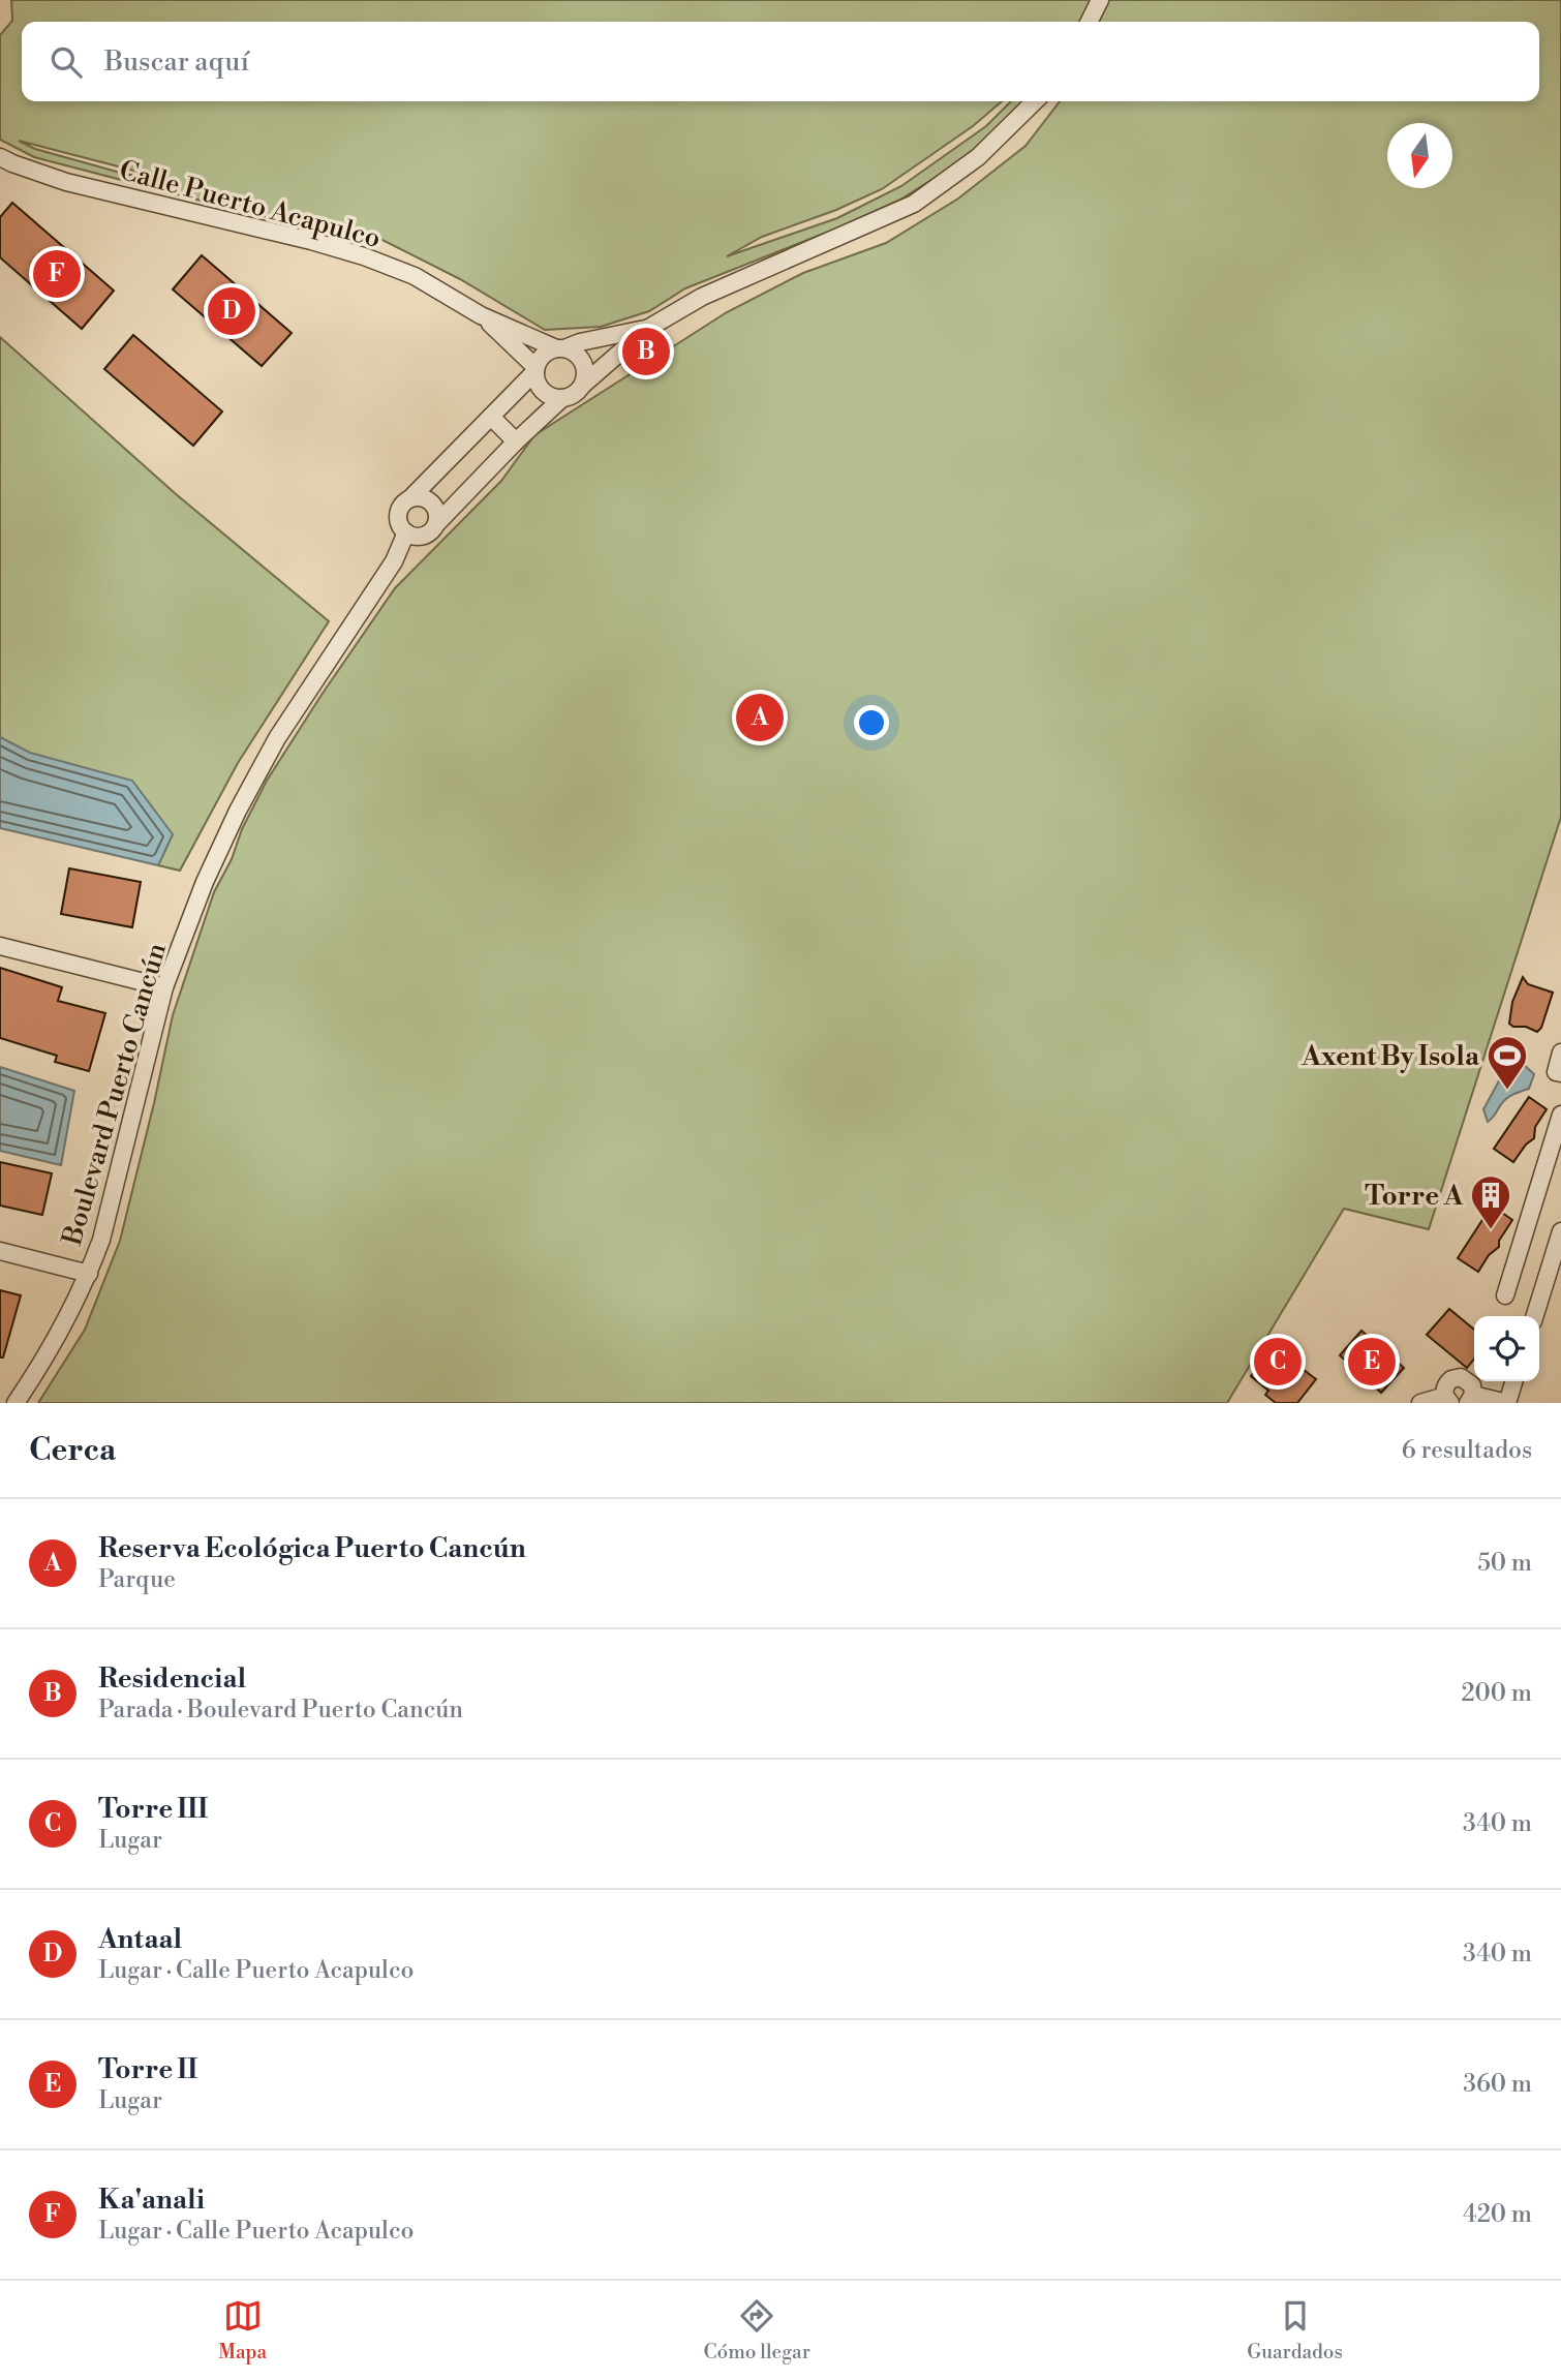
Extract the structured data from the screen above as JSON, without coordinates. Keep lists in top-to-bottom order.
{
  "streets": {
    "street": ["Calle Puerto Acapulco", "Boulevard Puerto Cancún"]
  },
  "places": {
    "sports": ["Axent By Isola"],
    "building": ["Torre A"]
  },
  "north": "bottom",
  "page": {
    "search": "Buscar aquí",
    "pins": [
      "F",
      "D",
      "B",
      "A",
      "C",
      "E"
    ],
    "heading": ["Cerca", "6 resultados"],
    "list": [
      {
        "mark": "A",
        "name": "Reserva Ecológica Puerto Cancún",
        "note": "Parque",
        "value": "50 m"
      },
      {
        "mark": "B",
        "name": "Residencial",
        "note": "Parada · Boulevard Puerto Cancún",
        "value": "200 m"
      },
      {
        "mark": "C",
        "name": "Torre III",
        "note": "Lugar",
        "value": "340 m"
      },
      {
        "mark": "D",
        "name": "Antaal",
        "note": "Lugar · Calle Puerto Acapulco",
        "value": "340 m"
      },
      {
        "mark": "E",
        "name": "Torre II",
        "note": "Lugar",
        "value": "360 m"
      },
      {
        "mark": "F",
        "name": "Ka'anali",
        "note": "Lugar · Calle Puerto Acapulco",
        "value": "420 m"
      }
    ],
    "nav": ["Mapa", "Cómo llegar", "Guardados"]
  }
}
